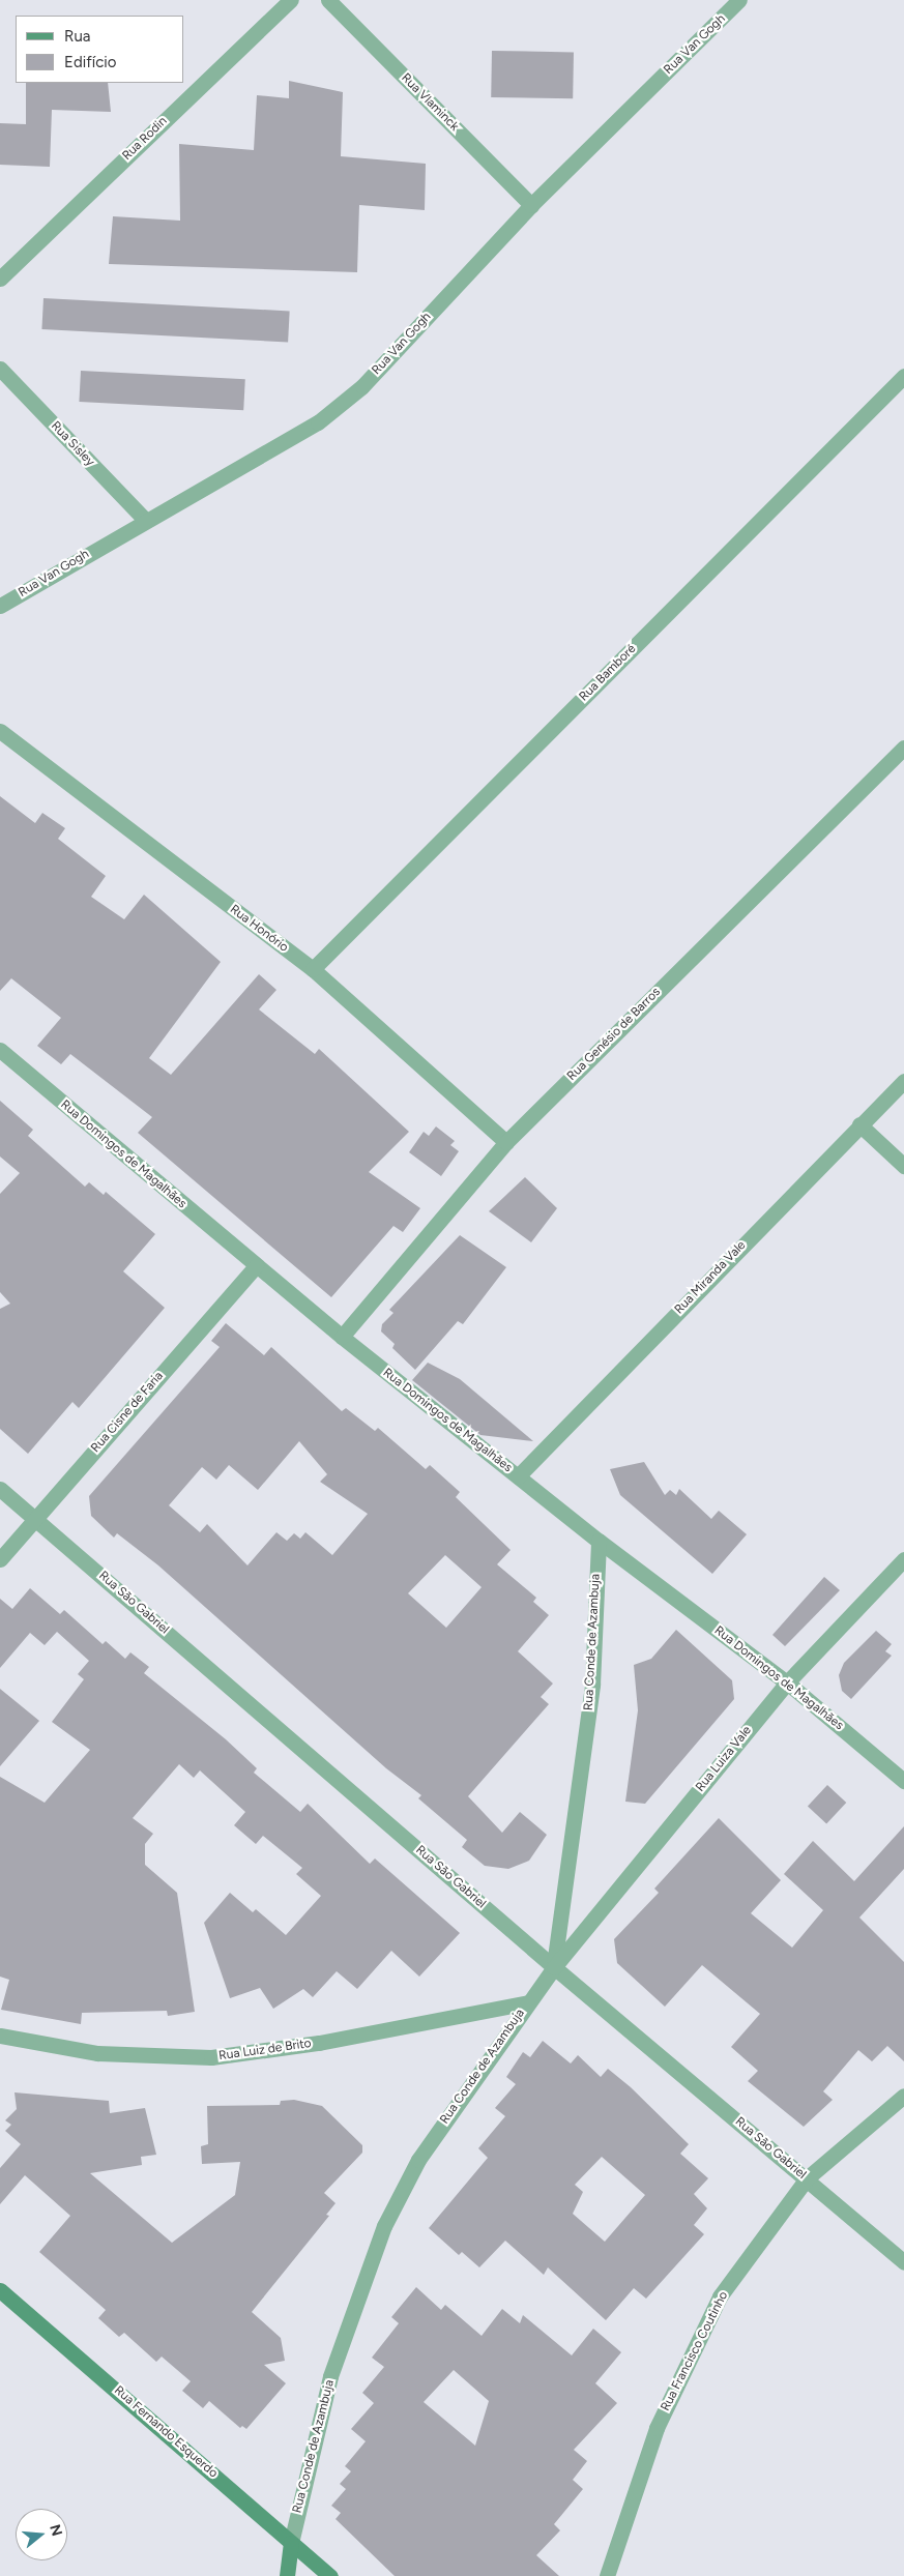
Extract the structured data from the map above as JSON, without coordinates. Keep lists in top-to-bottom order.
{
  "streets": {
    "street": [
      "Rua Van Gogh",
      "Rua Vlaminck",
      "Rua Rodin",
      "Rua Sisley",
      "Rua Bamboré",
      "Rua Honório",
      "Rua Genésio de Barros",
      "Rua Domingos de Magalhães",
      "Rua Miranda Vale",
      "Rua Cisne de Faria",
      "Rua São Gabriel",
      "Rua Conde de Azambuja",
      "Rua Luiza Vale",
      "Rua Luiz de Brito",
      "Rua Francisco Coutinho",
      "Rua Fernando Esquerdo"
    ]
  },
  "crossings": [
    ["Rua Van Gogh", "Rua Vlaminck"],
    ["Rua Van Gogh", "Rua Sisley"],
    ["Rua Bamboré", "Rua Honório"],
    ["Rua Honório", "Rua Genésio de Barros"],
    ["Rua Genésio de Barros", "Rua Domingos de Magalhães"],
    ["Rua Domingos de Magalhães", "Rua Miranda Vale"],
    ["Rua Domingos de Magalhães", "Rua Cisne de Faria"],
    ["Rua Domingos de Magalhães", "Rua Conde de Azambuja"],
    ["Rua Domingos de Magalhães", "Rua Luiza Vale"],
    ["Rua Cisne de Faria", "Rua São Gabriel"],
    ["Rua São Gabriel", "Rua Conde de Azambuja"],
    ["Rua São Gabriel", "Rua Luiza Vale"],
    ["Rua São Gabriel", "Rua Francisco Coutinho"],
    ["Rua Conde de Azambuja", "Rua Luiza Vale"],
    ["Rua Conde de Azambuja", "Rua Luiz de Brito"],
    ["Rua Conde de Azambuja", "Rua Fernando Esquerdo"]
  ],
  "legend": ["Rua", "Edifício"],
  "north": "right"
}
